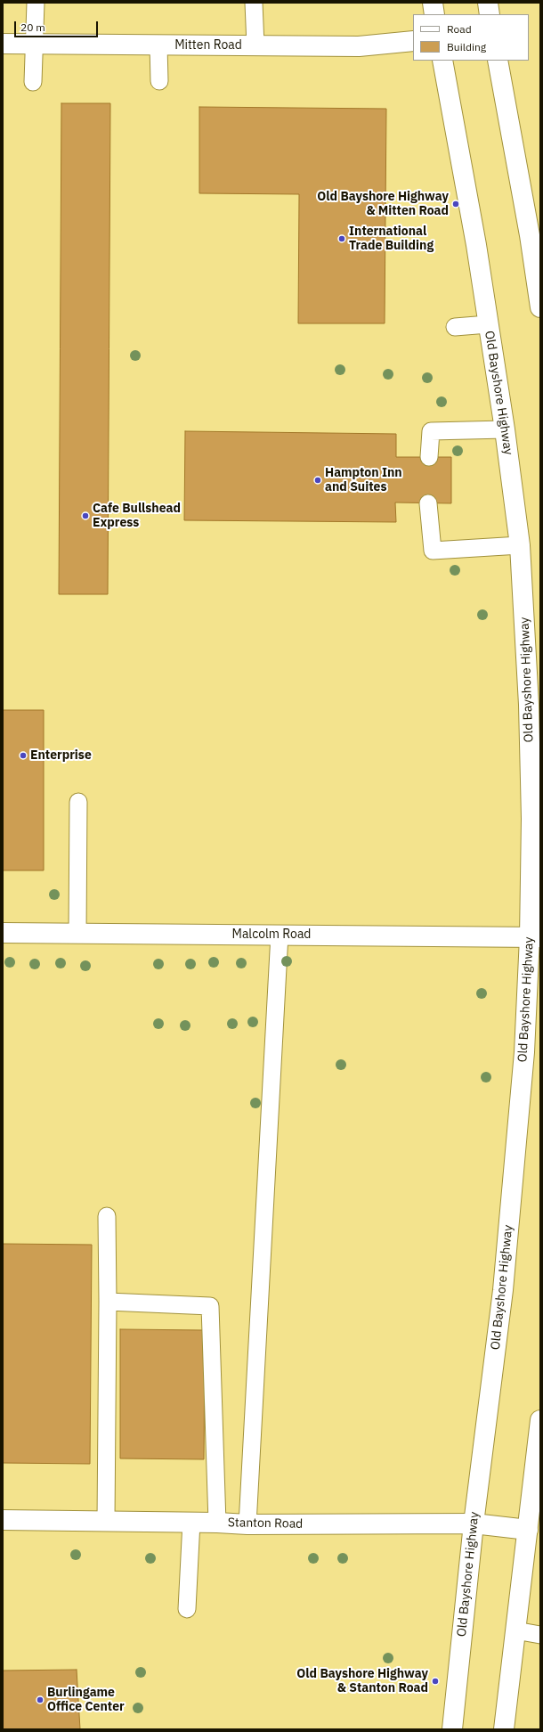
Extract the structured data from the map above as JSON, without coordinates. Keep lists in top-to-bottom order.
{
  "streets": {
    "main road": [
      "Mitten Road",
      "Old Bayshore Highway",
      "Malcolm Road",
      "Stanton Road"
    ]
  },
  "crossings": [
    ["Old Bayshore Highway", "Malcolm Road"],
    ["Old Bayshore Highway", "Stanton Road"]
  ],
  "places": [
    "Old Bayshore Highway & Mitten Road",
    "International Trade Building",
    "Hampton Inn and Suites",
    "Cafe Bullshead Express",
    "Enterprise",
    "Old Bayshore Highway & Stanton Road",
    "Burlingame Office Center"
  ],
  "legend": ["Road", "Building"],
  "scale_bar": "20 m"
}
